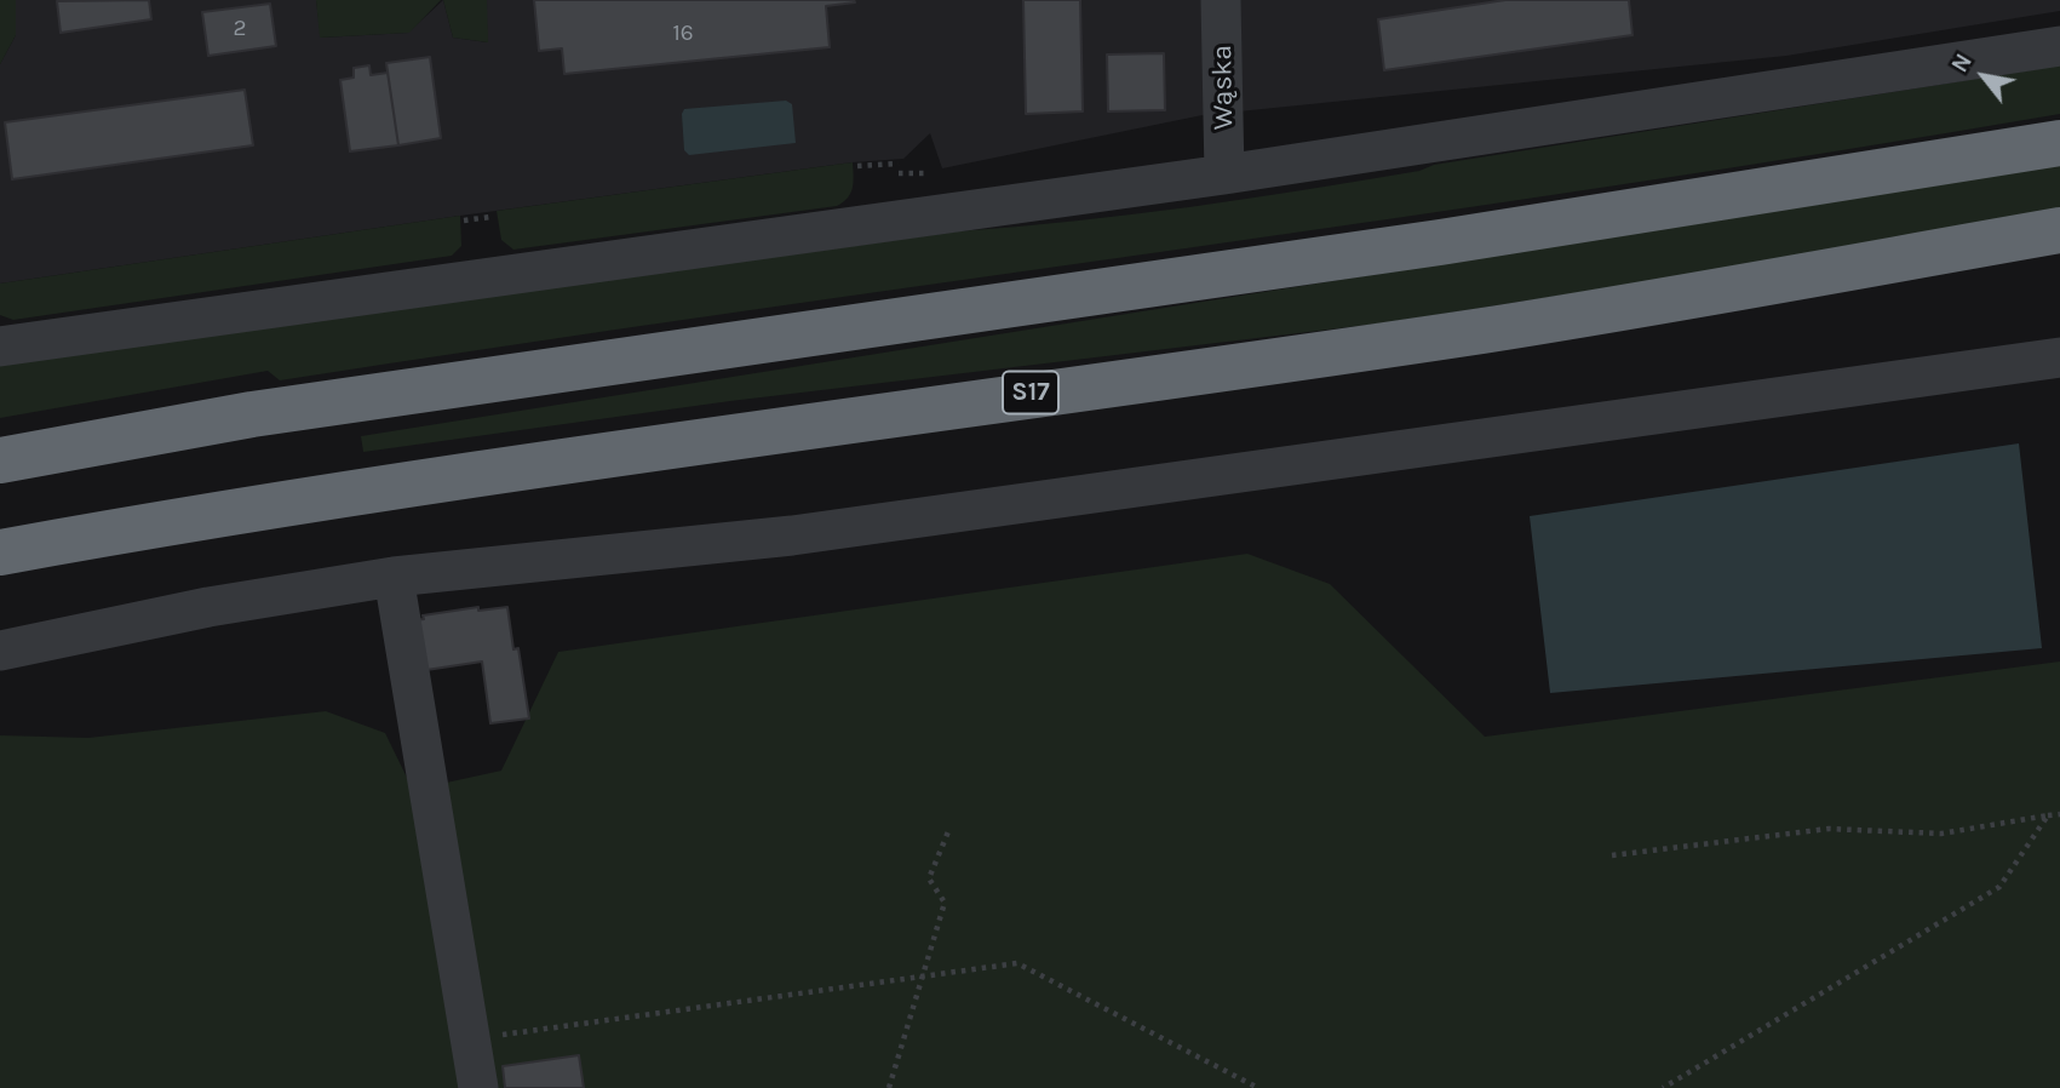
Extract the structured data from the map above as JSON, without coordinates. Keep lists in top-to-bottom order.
{
  "streets": {
    "highway": ["S17"],
    "street": ["Wąska"]
  },
  "house_numbers": ["2", "16"],
  "north": "top left"
}
